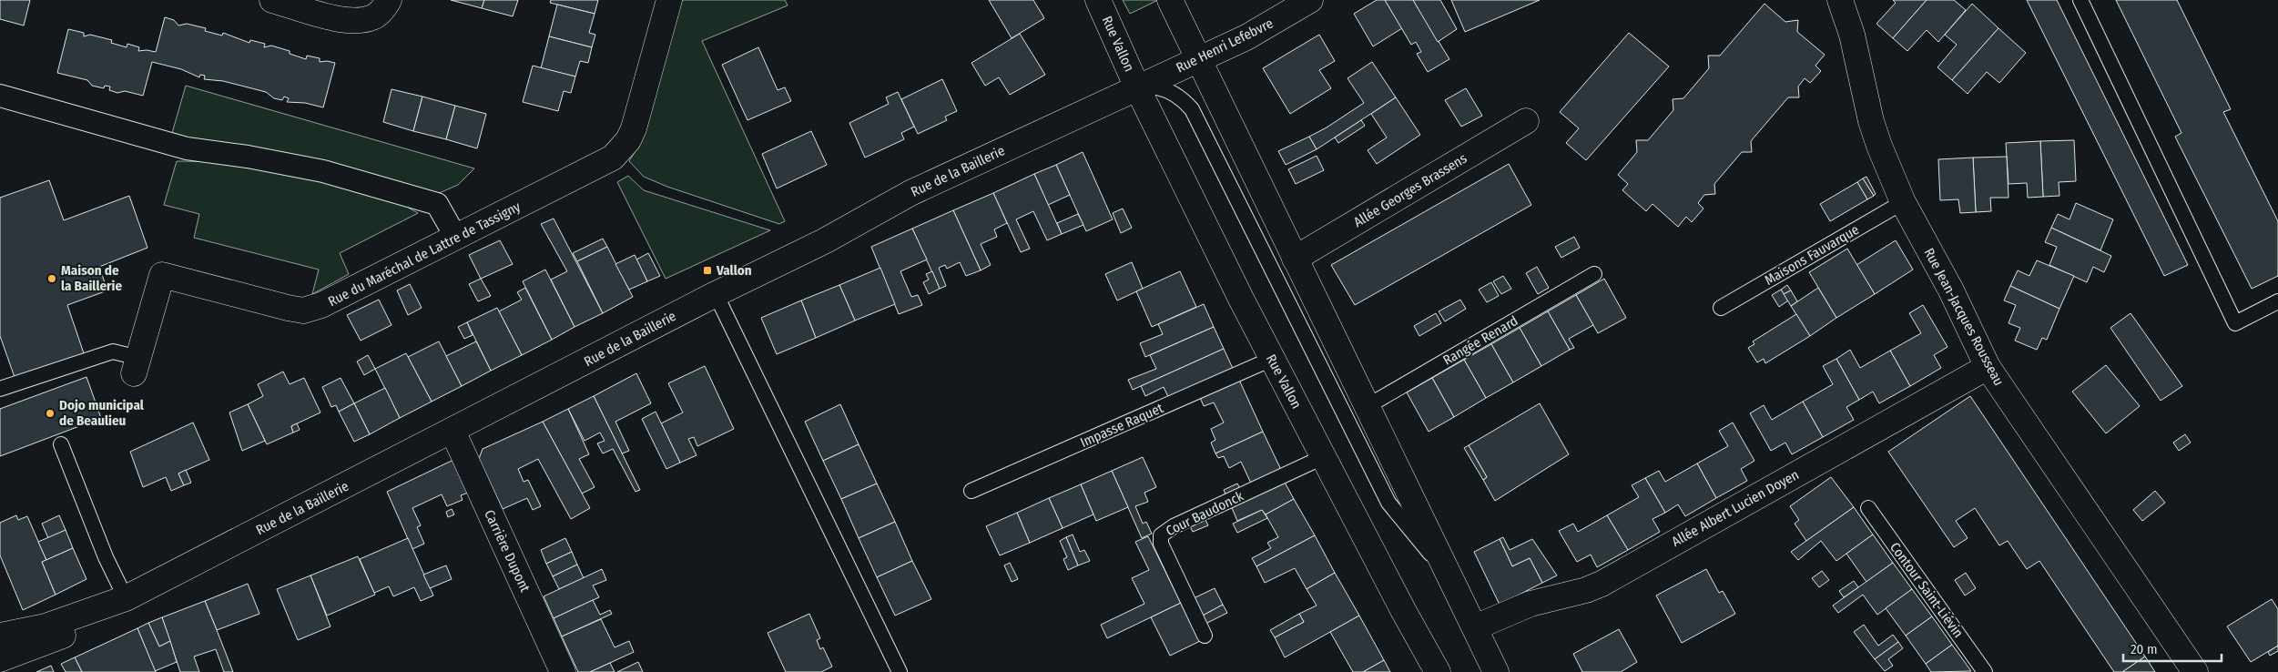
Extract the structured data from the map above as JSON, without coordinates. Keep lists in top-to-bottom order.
{
  "streets": {
    "street": [
      "Rue Vallon",
      "Rue Henri Lefebvre",
      "Rue de la Baillerie",
      "Allée Georges Brassens",
      "Rue du Maréchal de Lattre de Tassigny",
      "Rue Jean-Jacques Rousseau",
      "Allée Albert Lucien Doyen",
      "Carrière Dupont"
    ],
    "lane": [
      "Maisons Fauvarque",
      "Rangée Renard",
      "Impasse Raquet",
      "Cour Baudonck",
      "Contour Saint-Liévin"
    ]
  },
  "crossings": [
    ["Rue Vallon", "Rue Henri Lefebvre"],
    ["Rue Vallon", "Rue de la Baillerie"],
    ["Rue Vallon", "Allée Georges Brassens"],
    ["Rue Vallon", "Rangée Renard"],
    ["Rue Vallon", "Impasse Raquet"],
    ["Rue Vallon", "Allée Albert Lucien Doyen"],
    ["Rue Vallon", "Cour Baudonck"],
    ["Rue Henri Lefebvre", "Rue de la Baillerie"],
    ["Rue de la Baillerie", "Carrière Dupont"],
    ["Maisons Fauvarque", "Rue Jean-Jacques Rousseau"],
    ["Rue Jean-Jacques Rousseau", "Allée Albert Lucien Doyen"]
  ],
  "places": {
    "transit": ["Vallon"],
    "other": ["Maison de la Baillerie", "Dojo municipal de Beaulieu"]
  },
  "scale_bar": "20 m"
}
